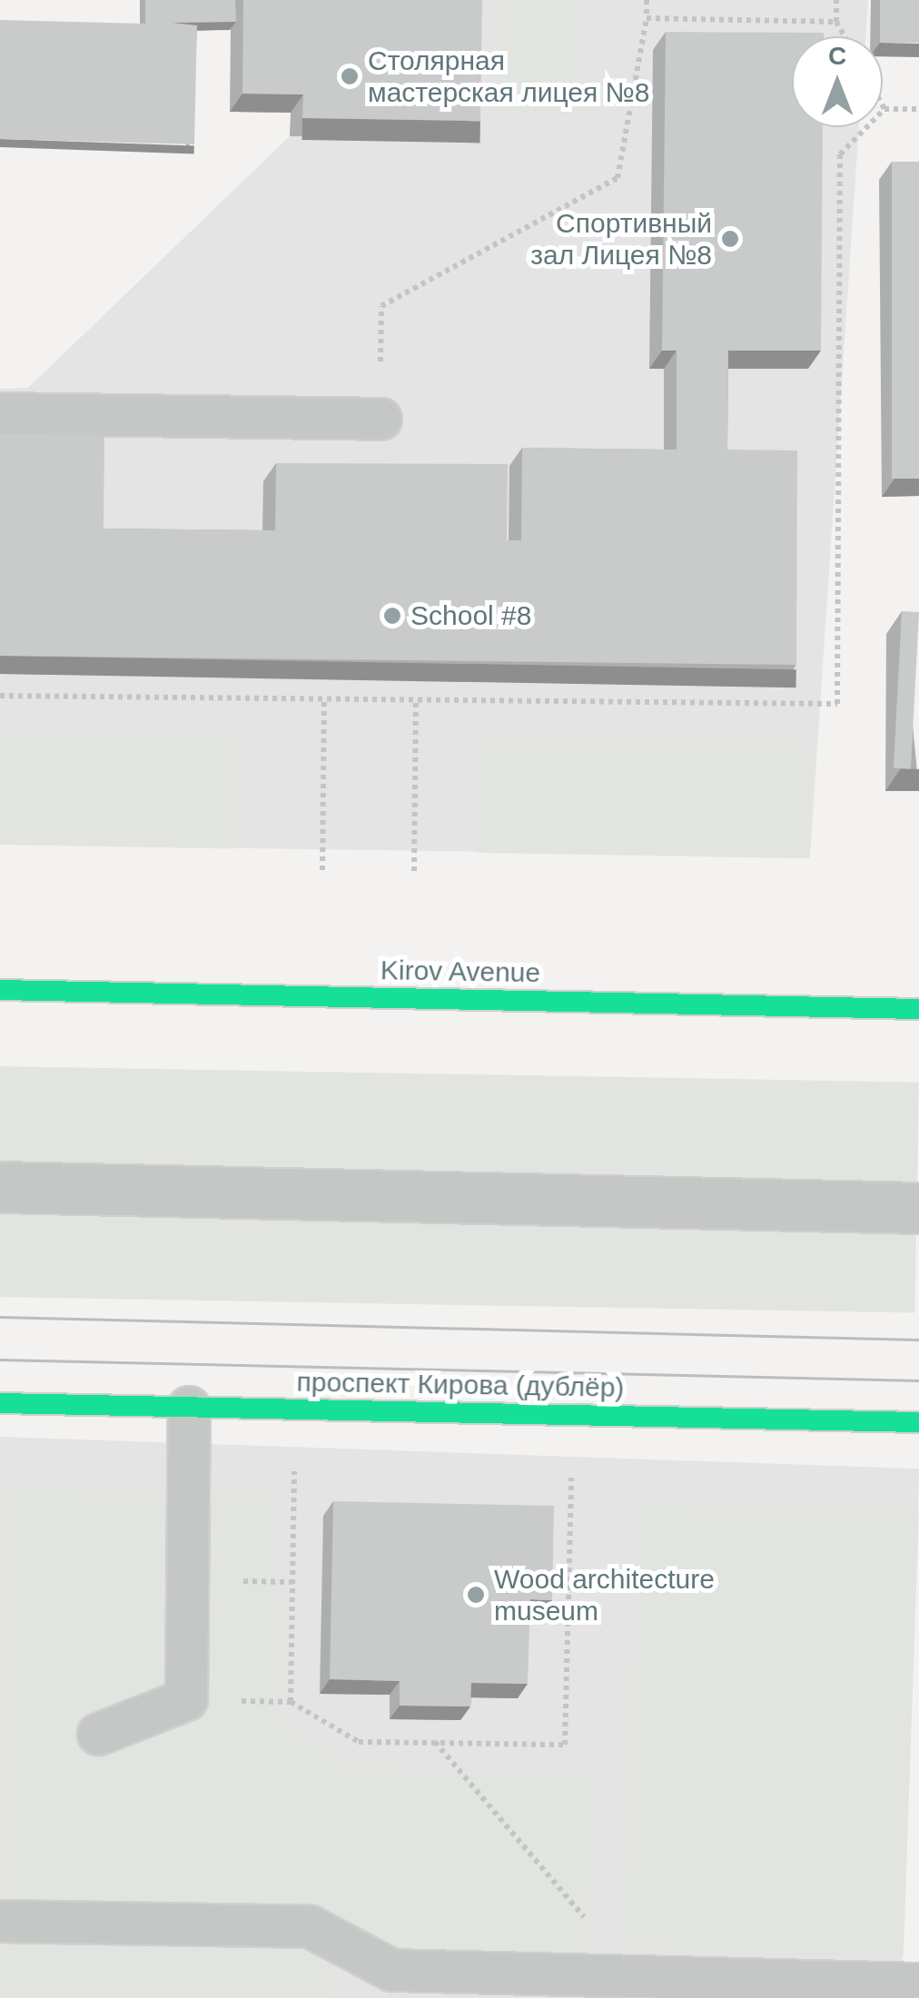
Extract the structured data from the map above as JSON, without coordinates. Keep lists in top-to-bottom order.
{
  "streets": {
    "street": ["Kirov Avenue", "проспект Кирова (дублёр)"]
  },
  "places": [
    "Столярная мастерская лицея №8",
    "Спортивный зал Лицея №8",
    "School #8",
    "Wood architecture museum"
  ],
  "north": "top"
}
